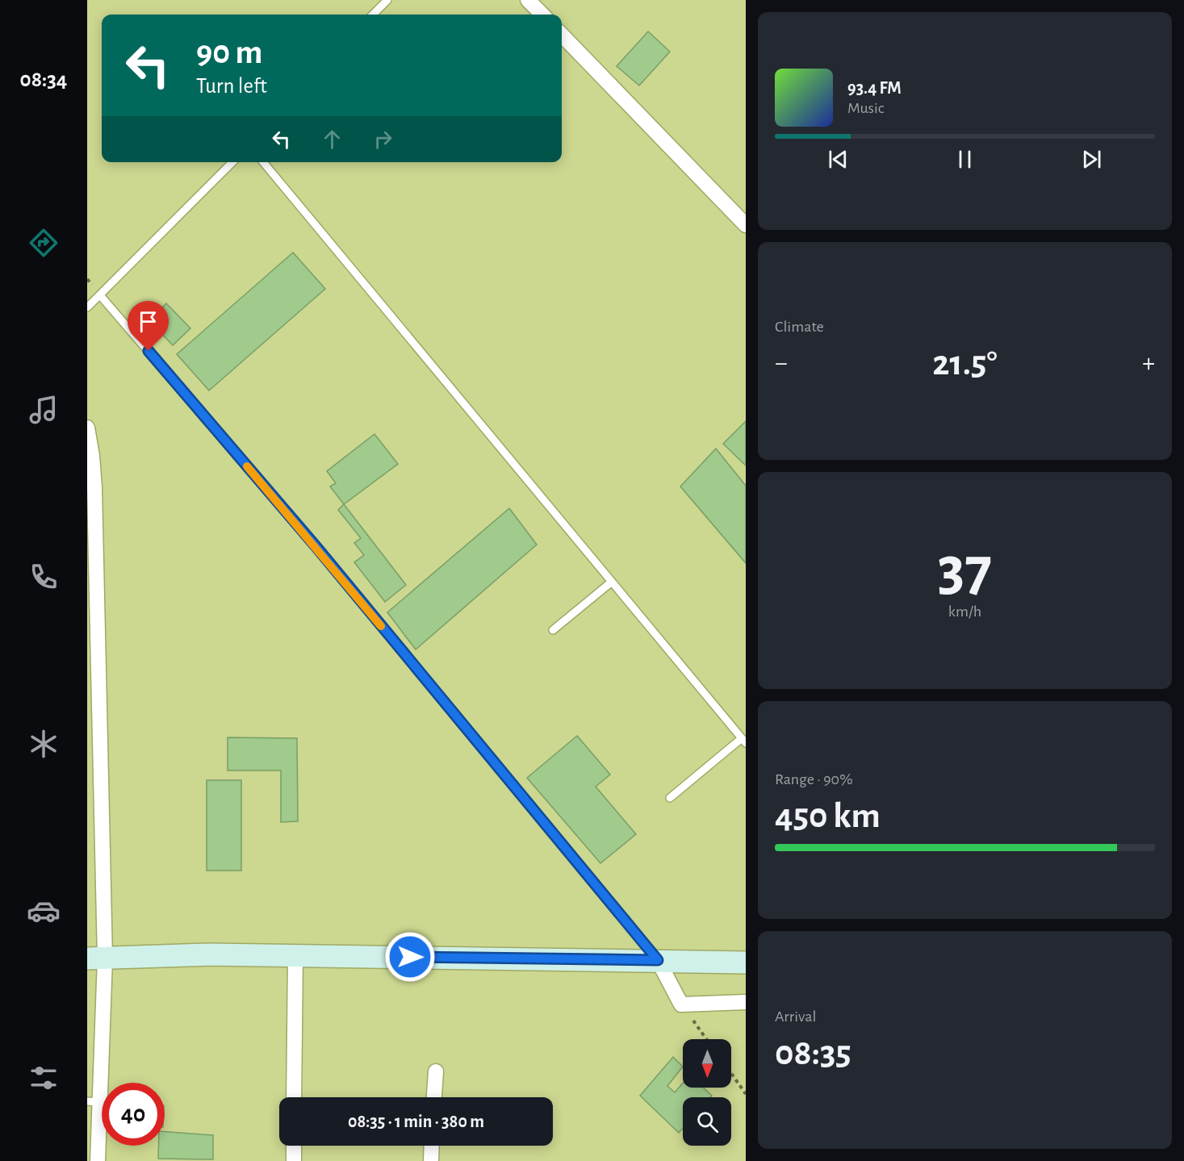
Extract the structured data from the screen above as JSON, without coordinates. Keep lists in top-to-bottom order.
{
  "north": "bottom",
  "page": {
    "tabs": "08:34",
    "turn": ["90 m", "Turn left"],
    "song": ["93.4 FM", "Music"],
    "tile": [
      "Climate",
      ["37", "km/h"],
      ["Range · 90%", "450 km"],
      ["Arrival", "08:35"]
    ],
    "heat": ["−", "21.5°", "+"],
    "limit": "40",
    "trip": "08:35 · 1 min · 380 m"
  }
}
